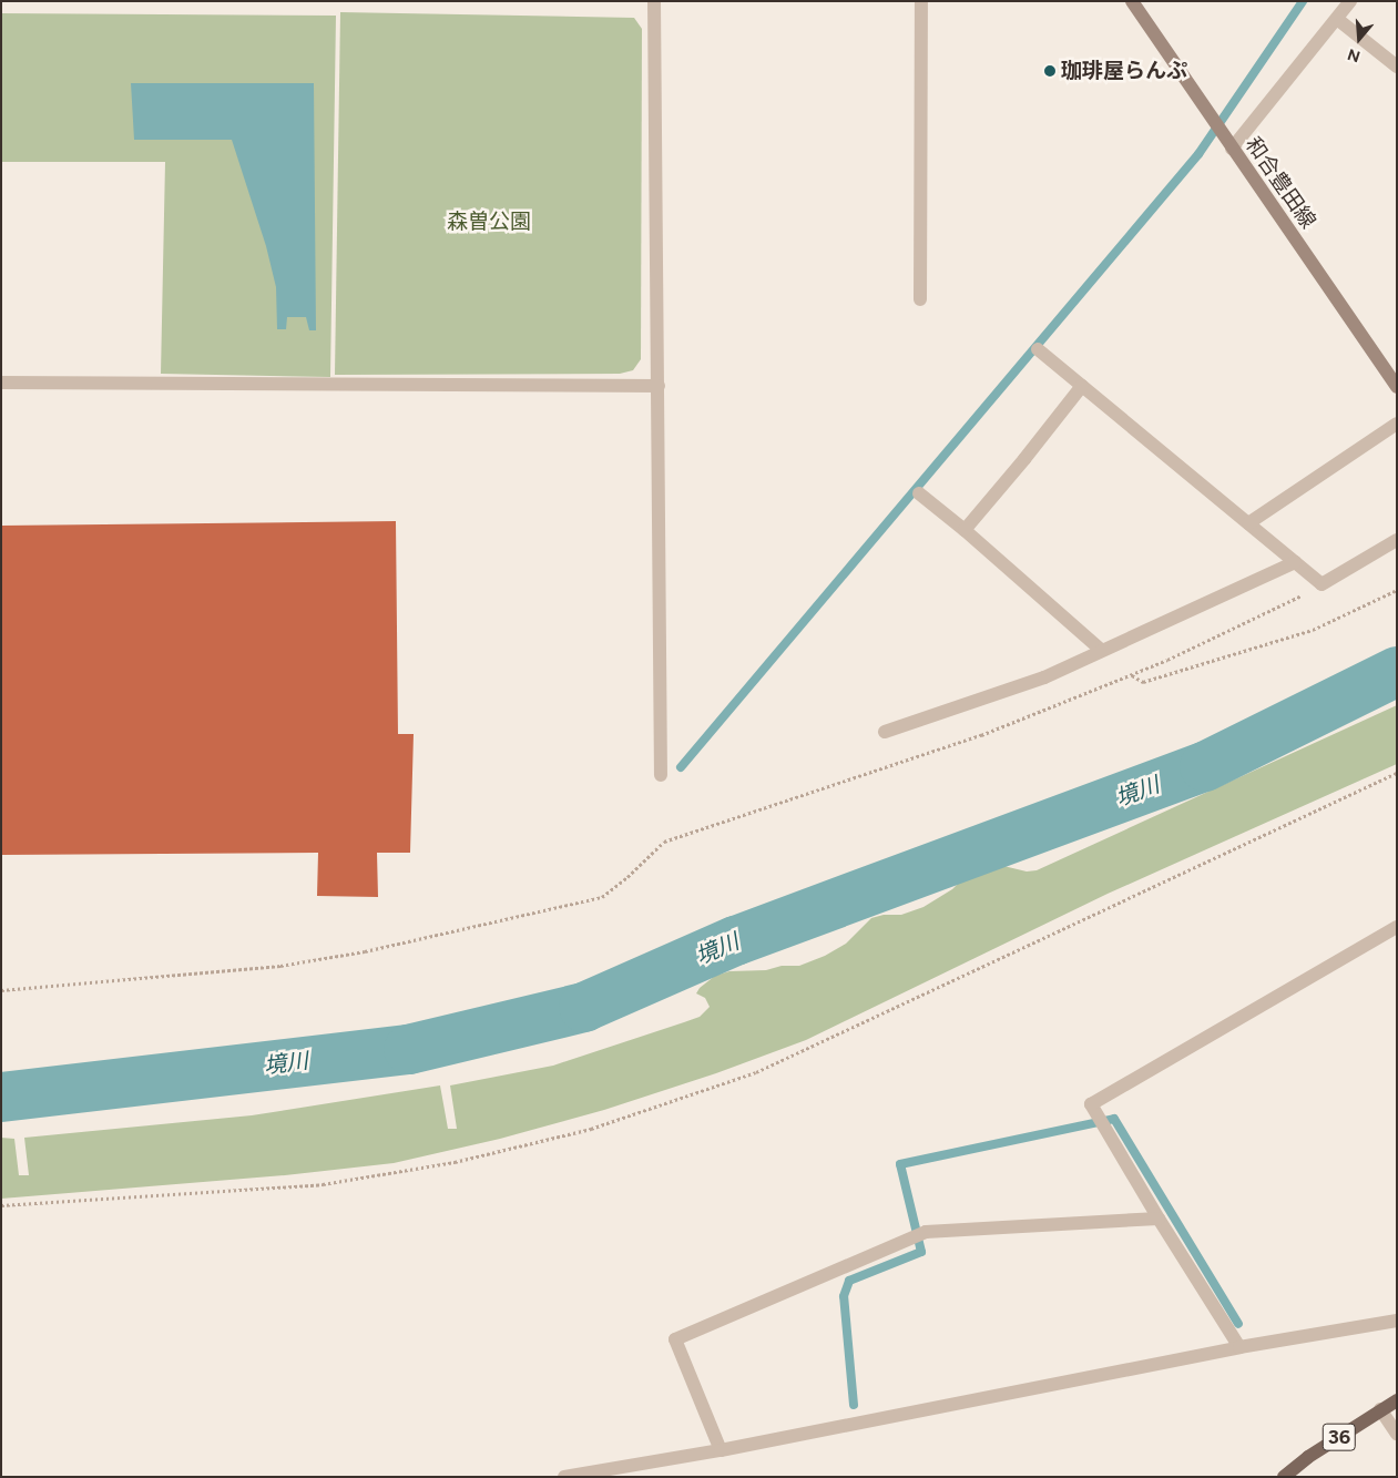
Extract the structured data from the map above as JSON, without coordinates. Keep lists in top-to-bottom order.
{
  "streets": {
    "main road": ["和合豊田線", "36"]
  },
  "water": ["境川"],
  "parks": ["森曽公園"],
  "places": ["珈琲屋らんぷ"],
  "north": "bottom"
}
